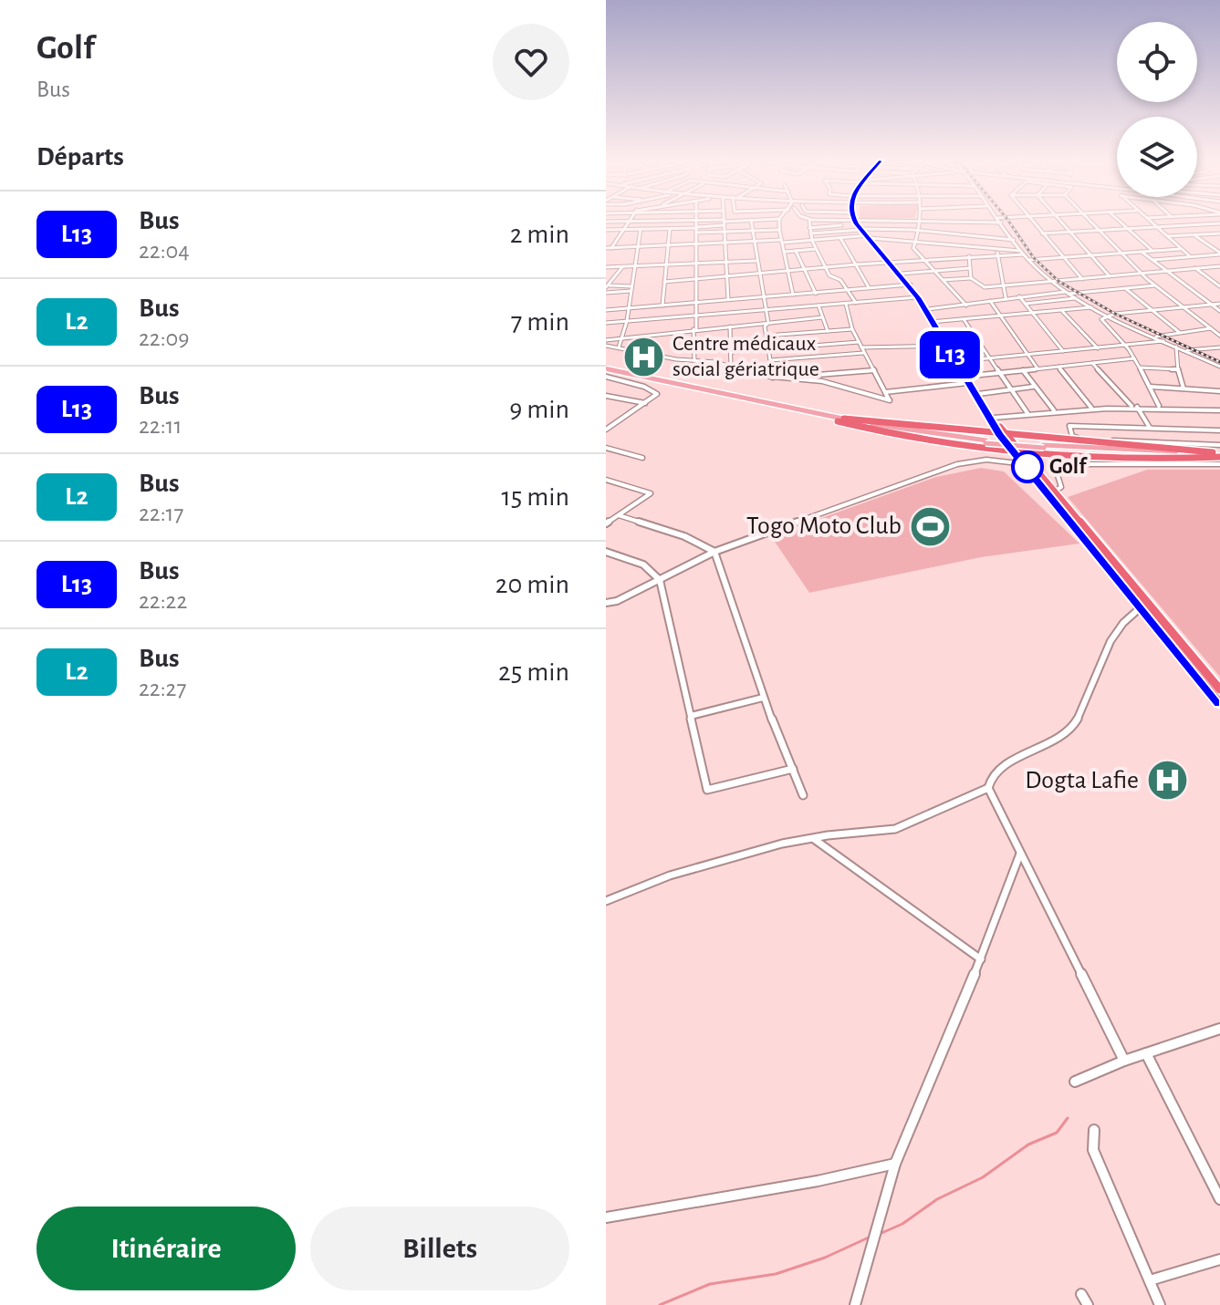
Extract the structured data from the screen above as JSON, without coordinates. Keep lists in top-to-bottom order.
{
  "places": {
    "hospital": ["Centre médicaux social gériatrique", "Dogta Lafie"],
    "other": ["Golf"],
    "sports": ["Togo Moto Club"]
  },
  "lines": ["bus line L13"],
  "page": {
    "heading": [
      ["Golf", "Bus"],
      "Départs"
    ],
    "on_map": "L13",
    "list": [
      {
        "mark": "L13",
        "name": "Bus",
        "note": "22:04",
        "value": "2 min"
      },
      {
        "mark": "L2",
        "name": "Bus",
        "note": "22:09",
        "value": "7 min"
      },
      {
        "mark": "L13",
        "name": "Bus",
        "note": "22:11",
        "value": "9 min"
      },
      {
        "mark": "L2",
        "name": "Bus",
        "note": "22:17",
        "value": "15 min"
      },
      {
        "mark": "L13",
        "name": "Bus",
        "note": "22:22",
        "value": "20 min"
      },
      {
        "mark": "L2",
        "name": "Bus",
        "note": "22:27",
        "value": "25 min"
      }
    ],
    "buttons": ["Itinéraire", "Billets"]
  }
}
